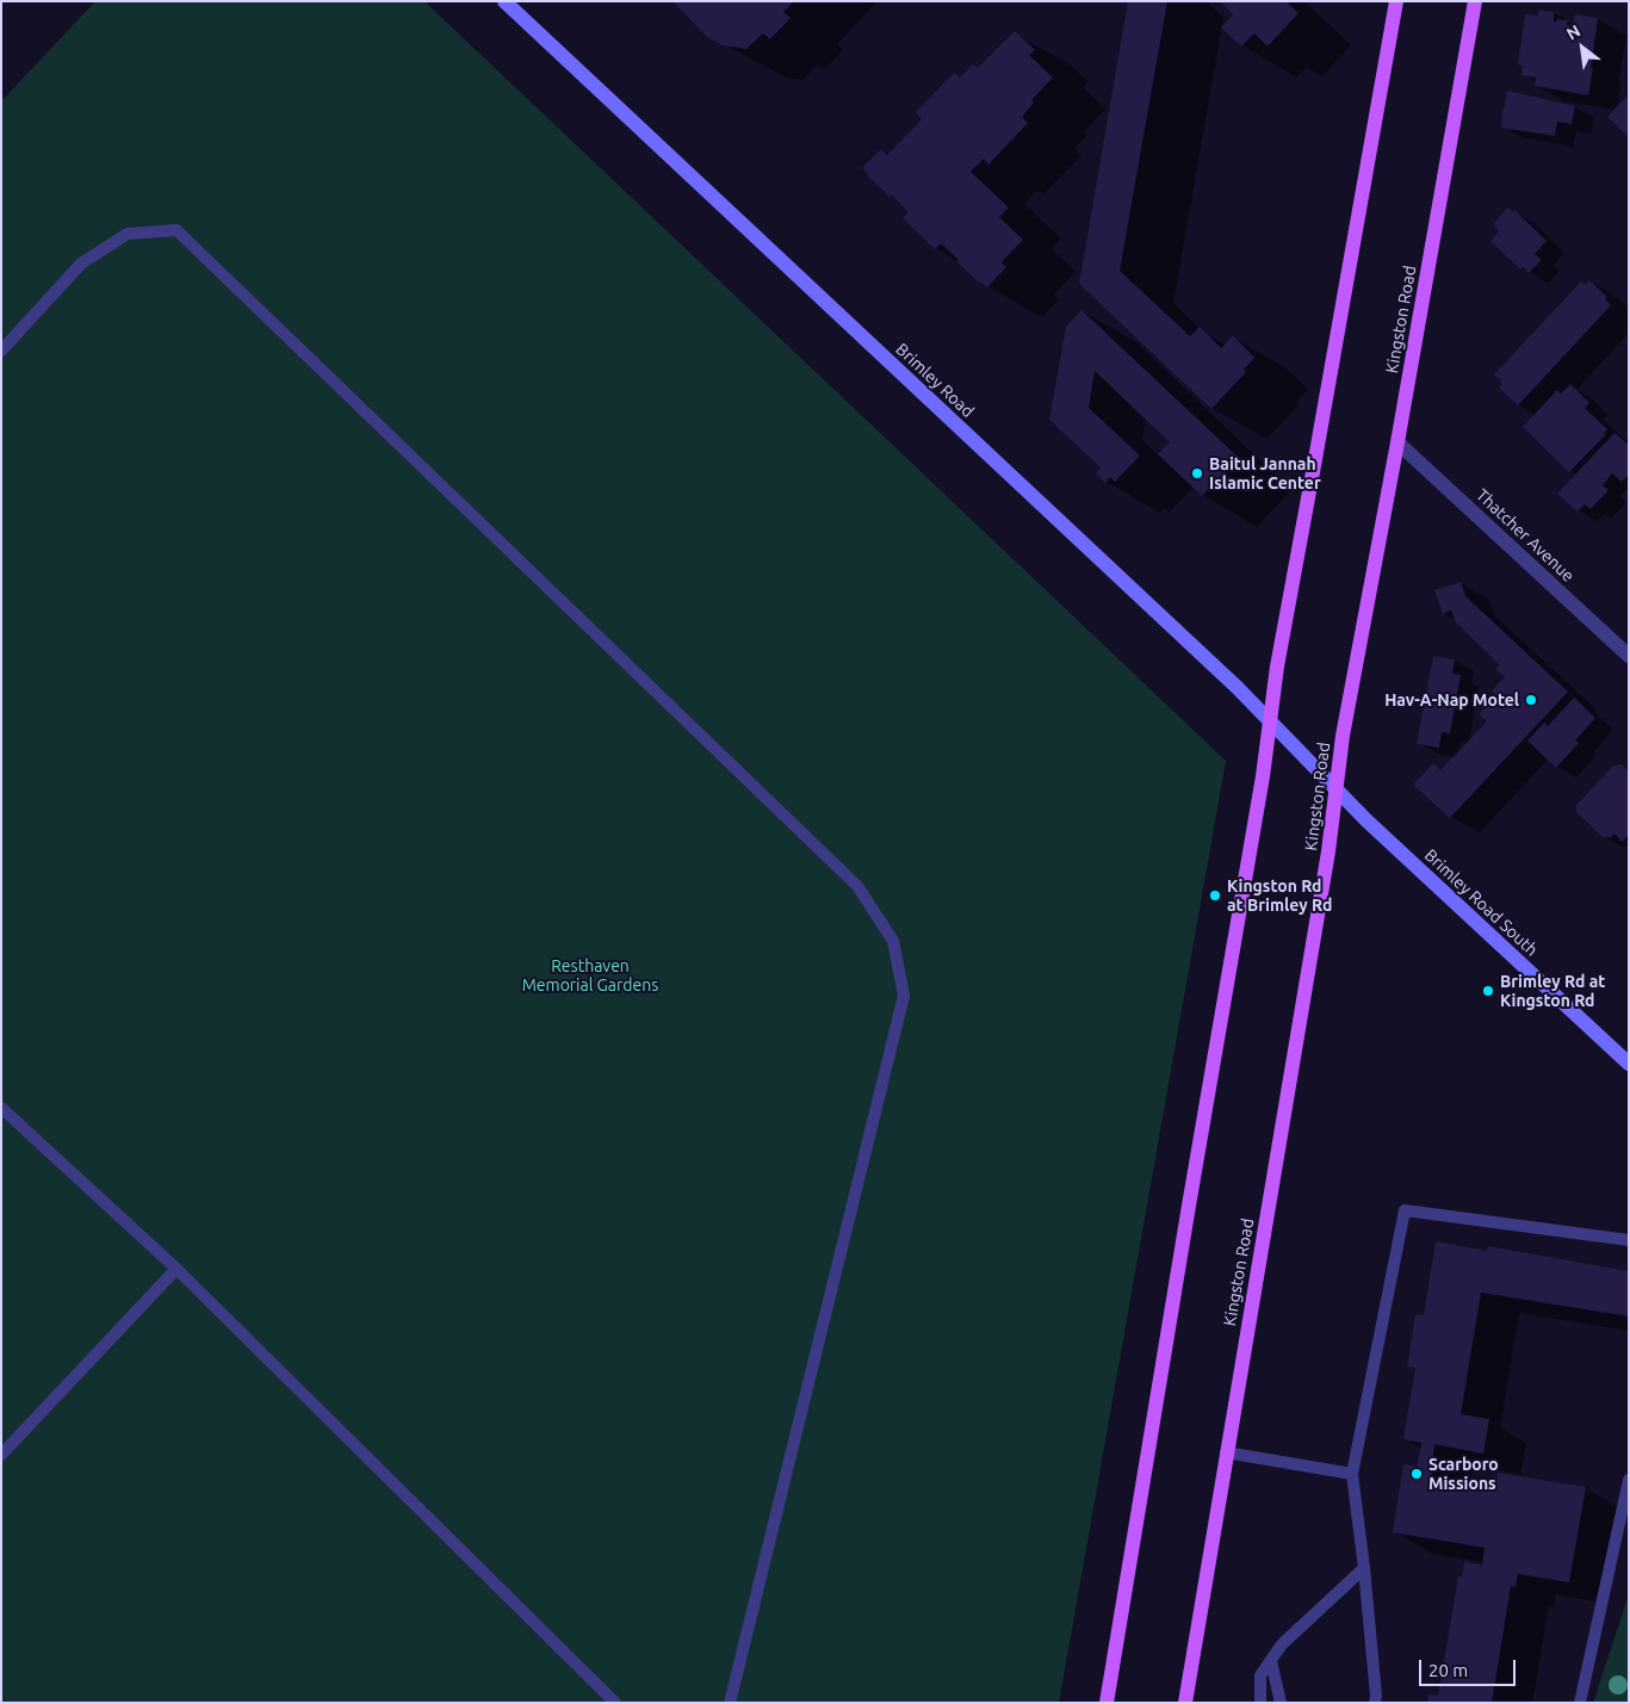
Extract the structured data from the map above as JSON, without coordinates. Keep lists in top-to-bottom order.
{
  "streets": {
    "main road": ["Kingston Road", "Brimley Road", "Brimley Road South"],
    "street": ["Thatcher Avenue"]
  },
  "crossings": [
    ["Kingston Road", "Brimley Road"],
    ["Kingston Road", "Thatcher Avenue"],
    ["Kingston Road", "Brimley Road South"],
    ["Brimley Road", "Brimley Road South"]
  ],
  "parks": ["Resthaven Memorial Gardens"],
  "places": [
    "Baitul Jannah Islamic Center",
    "Hav-A-Nap Motel",
    "Kingston Rd at Brimley Rd",
    "Brimley Rd at Kingston Rd",
    "Scarboro Missions"
  ],
  "scale_bar": "20 m",
  "north": "top left"
}
